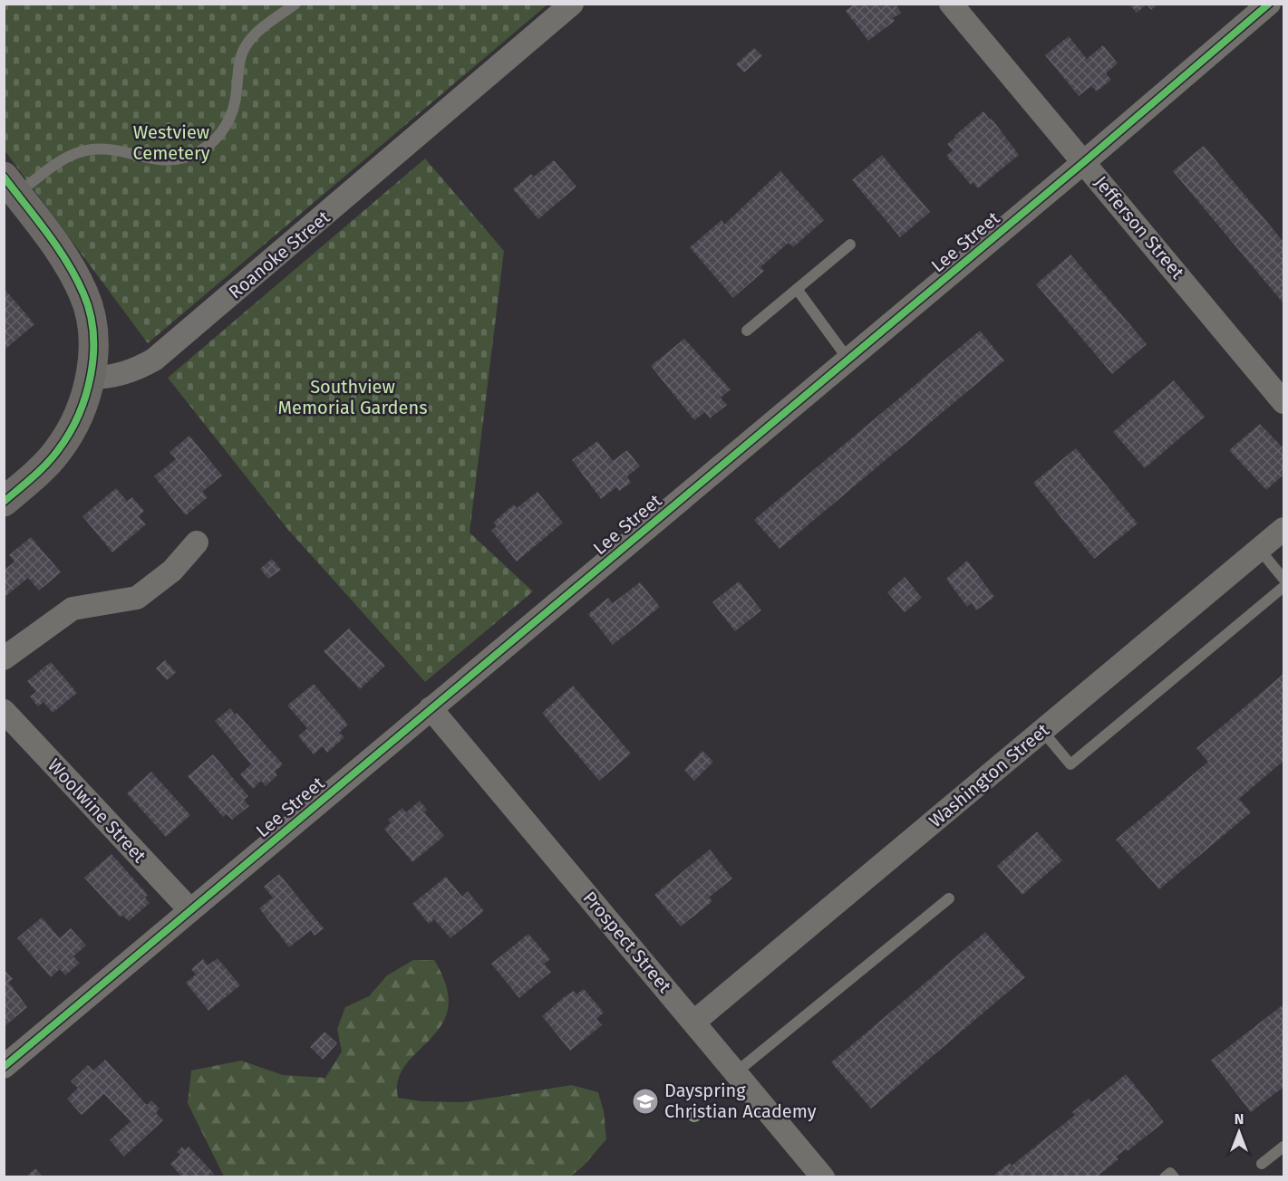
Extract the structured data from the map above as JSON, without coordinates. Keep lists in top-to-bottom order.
{
  "streets": {
    "street": [
      "Jefferson Street",
      "Lee Street",
      "Roanoke Street",
      "Washington Street",
      "Woolwine Street",
      "Prospect Street"
    ]
  },
  "crossings": [
    ["Jefferson Street", "Lee Street"],
    ["Lee Street", "Woolwine Street"],
    ["Lee Street", "Prospect Street"],
    ["Washington Street", "Prospect Street"]
  ],
  "parks": ["Westview Cemetery", "Southview Memorial Gardens"],
  "places": {
    "school or university": ["Dayspring Christian Academy"]
  },
  "north": "top"
}
